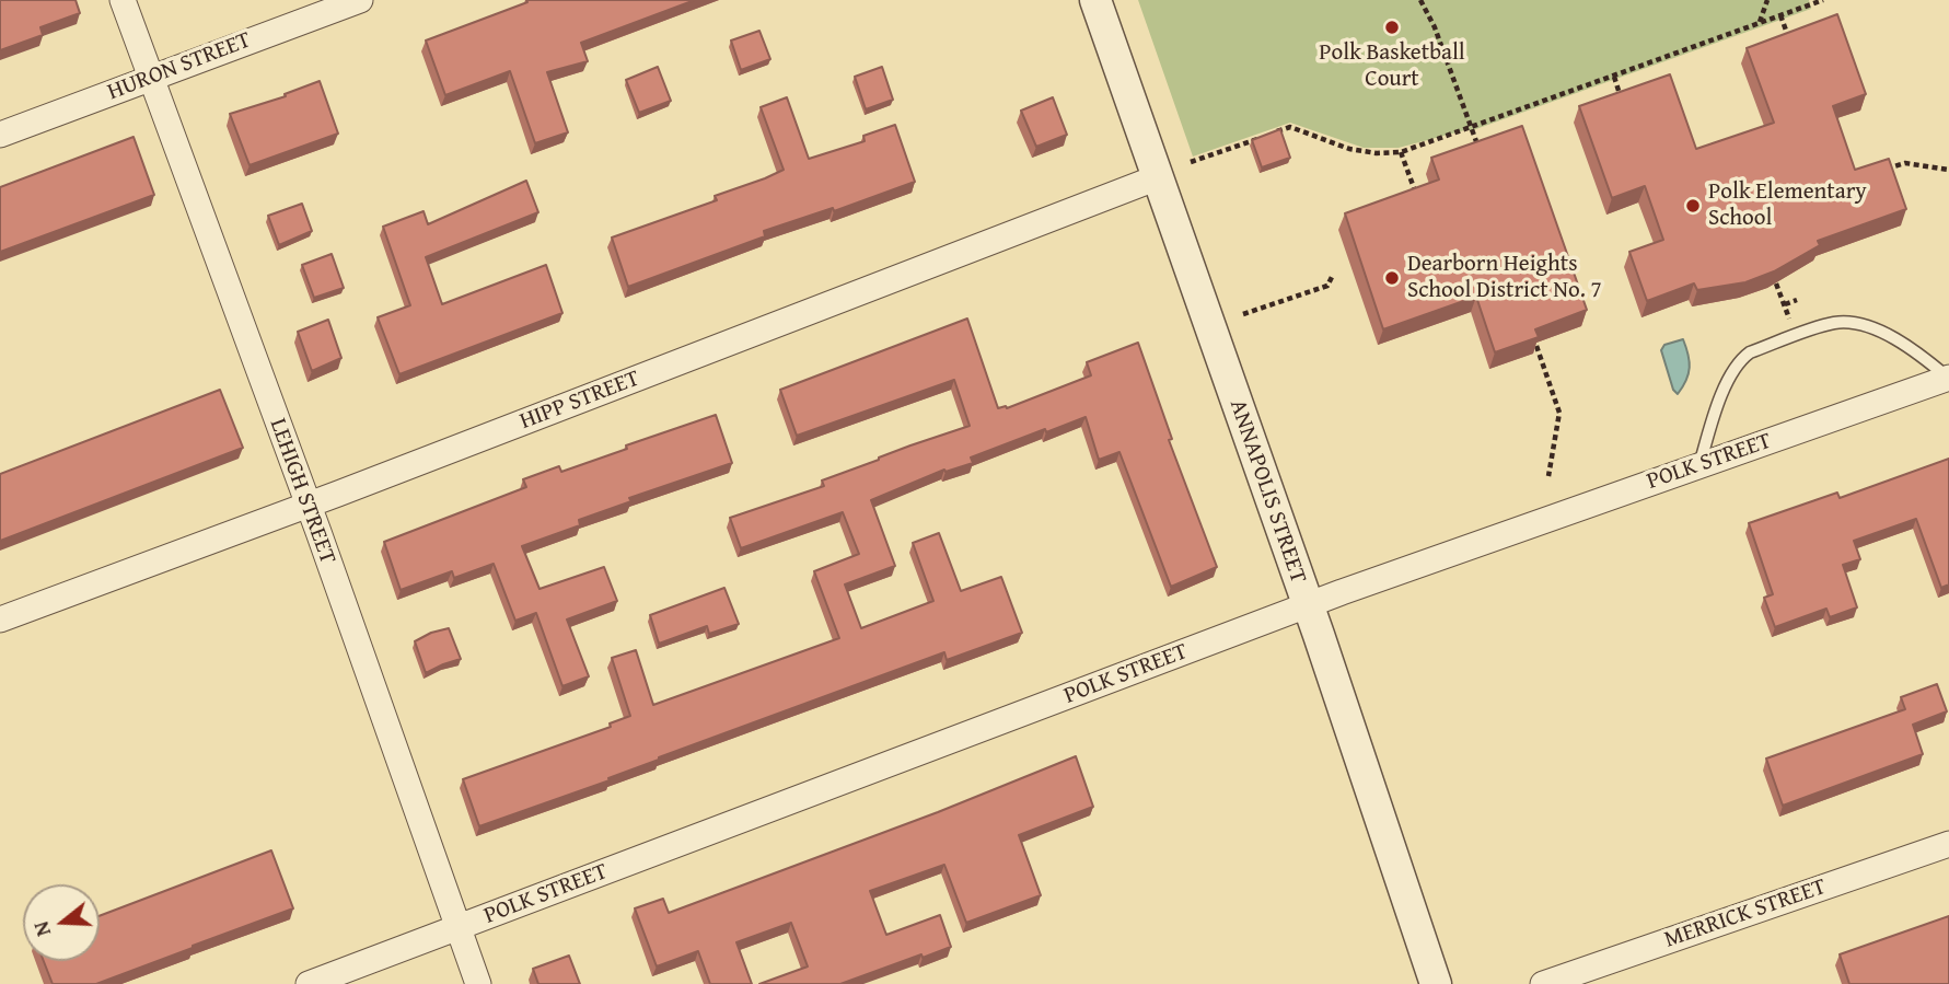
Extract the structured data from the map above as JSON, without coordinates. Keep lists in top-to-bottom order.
{
  "streets": {
    "street": [
      "HURON STREET",
      "HIPP STREET",
      "POLK STREET",
      "LEHIGH STREET",
      "ANNAPOLIS STREET",
      "MERRICK STREET"
    ]
  },
  "crossings": [
    ["HURON STREET", "LEHIGH STREET"],
    ["HIPP STREET", "LEHIGH STREET"],
    ["HIPP STREET", "ANNAPOLIS STREET"],
    ["POLK STREET", "LEHIGH STREET"],
    ["POLK STREET", "ANNAPOLIS STREET"]
  ],
  "places": ["Polk Basketball Court", "Polk Elementary School", "Dearborn Heights School District No. 7"],
  "north": "left"
}
